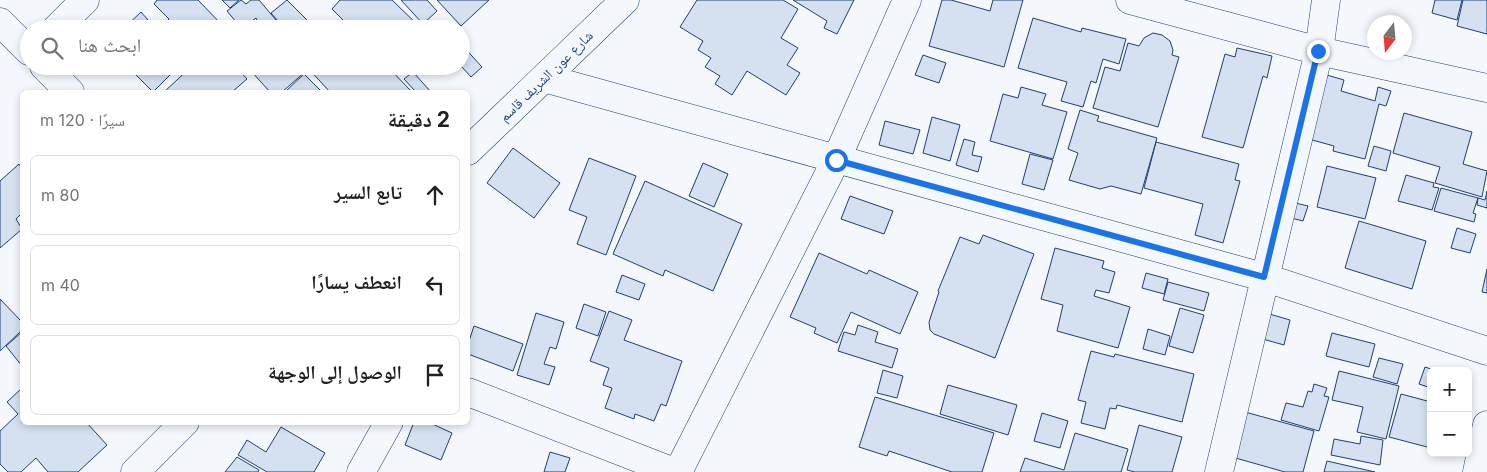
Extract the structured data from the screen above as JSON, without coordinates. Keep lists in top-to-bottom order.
{
  "streets": {
    "street": ["شارع عون الشريف قاسم"]
  },
  "north": "bottom",
  "page": {
    "search": "ابحث هنا",
    "heading": ["2 دقيقة", "سيرًا · 120 m"],
    "list": [
      ["تابع السير", "80 m"],
      ["انعطف يسارًا", "40 m"],
      "الوصول إلى الوجهة"
    ],
    "map_buttons": ["+", "−"]
  }
}
